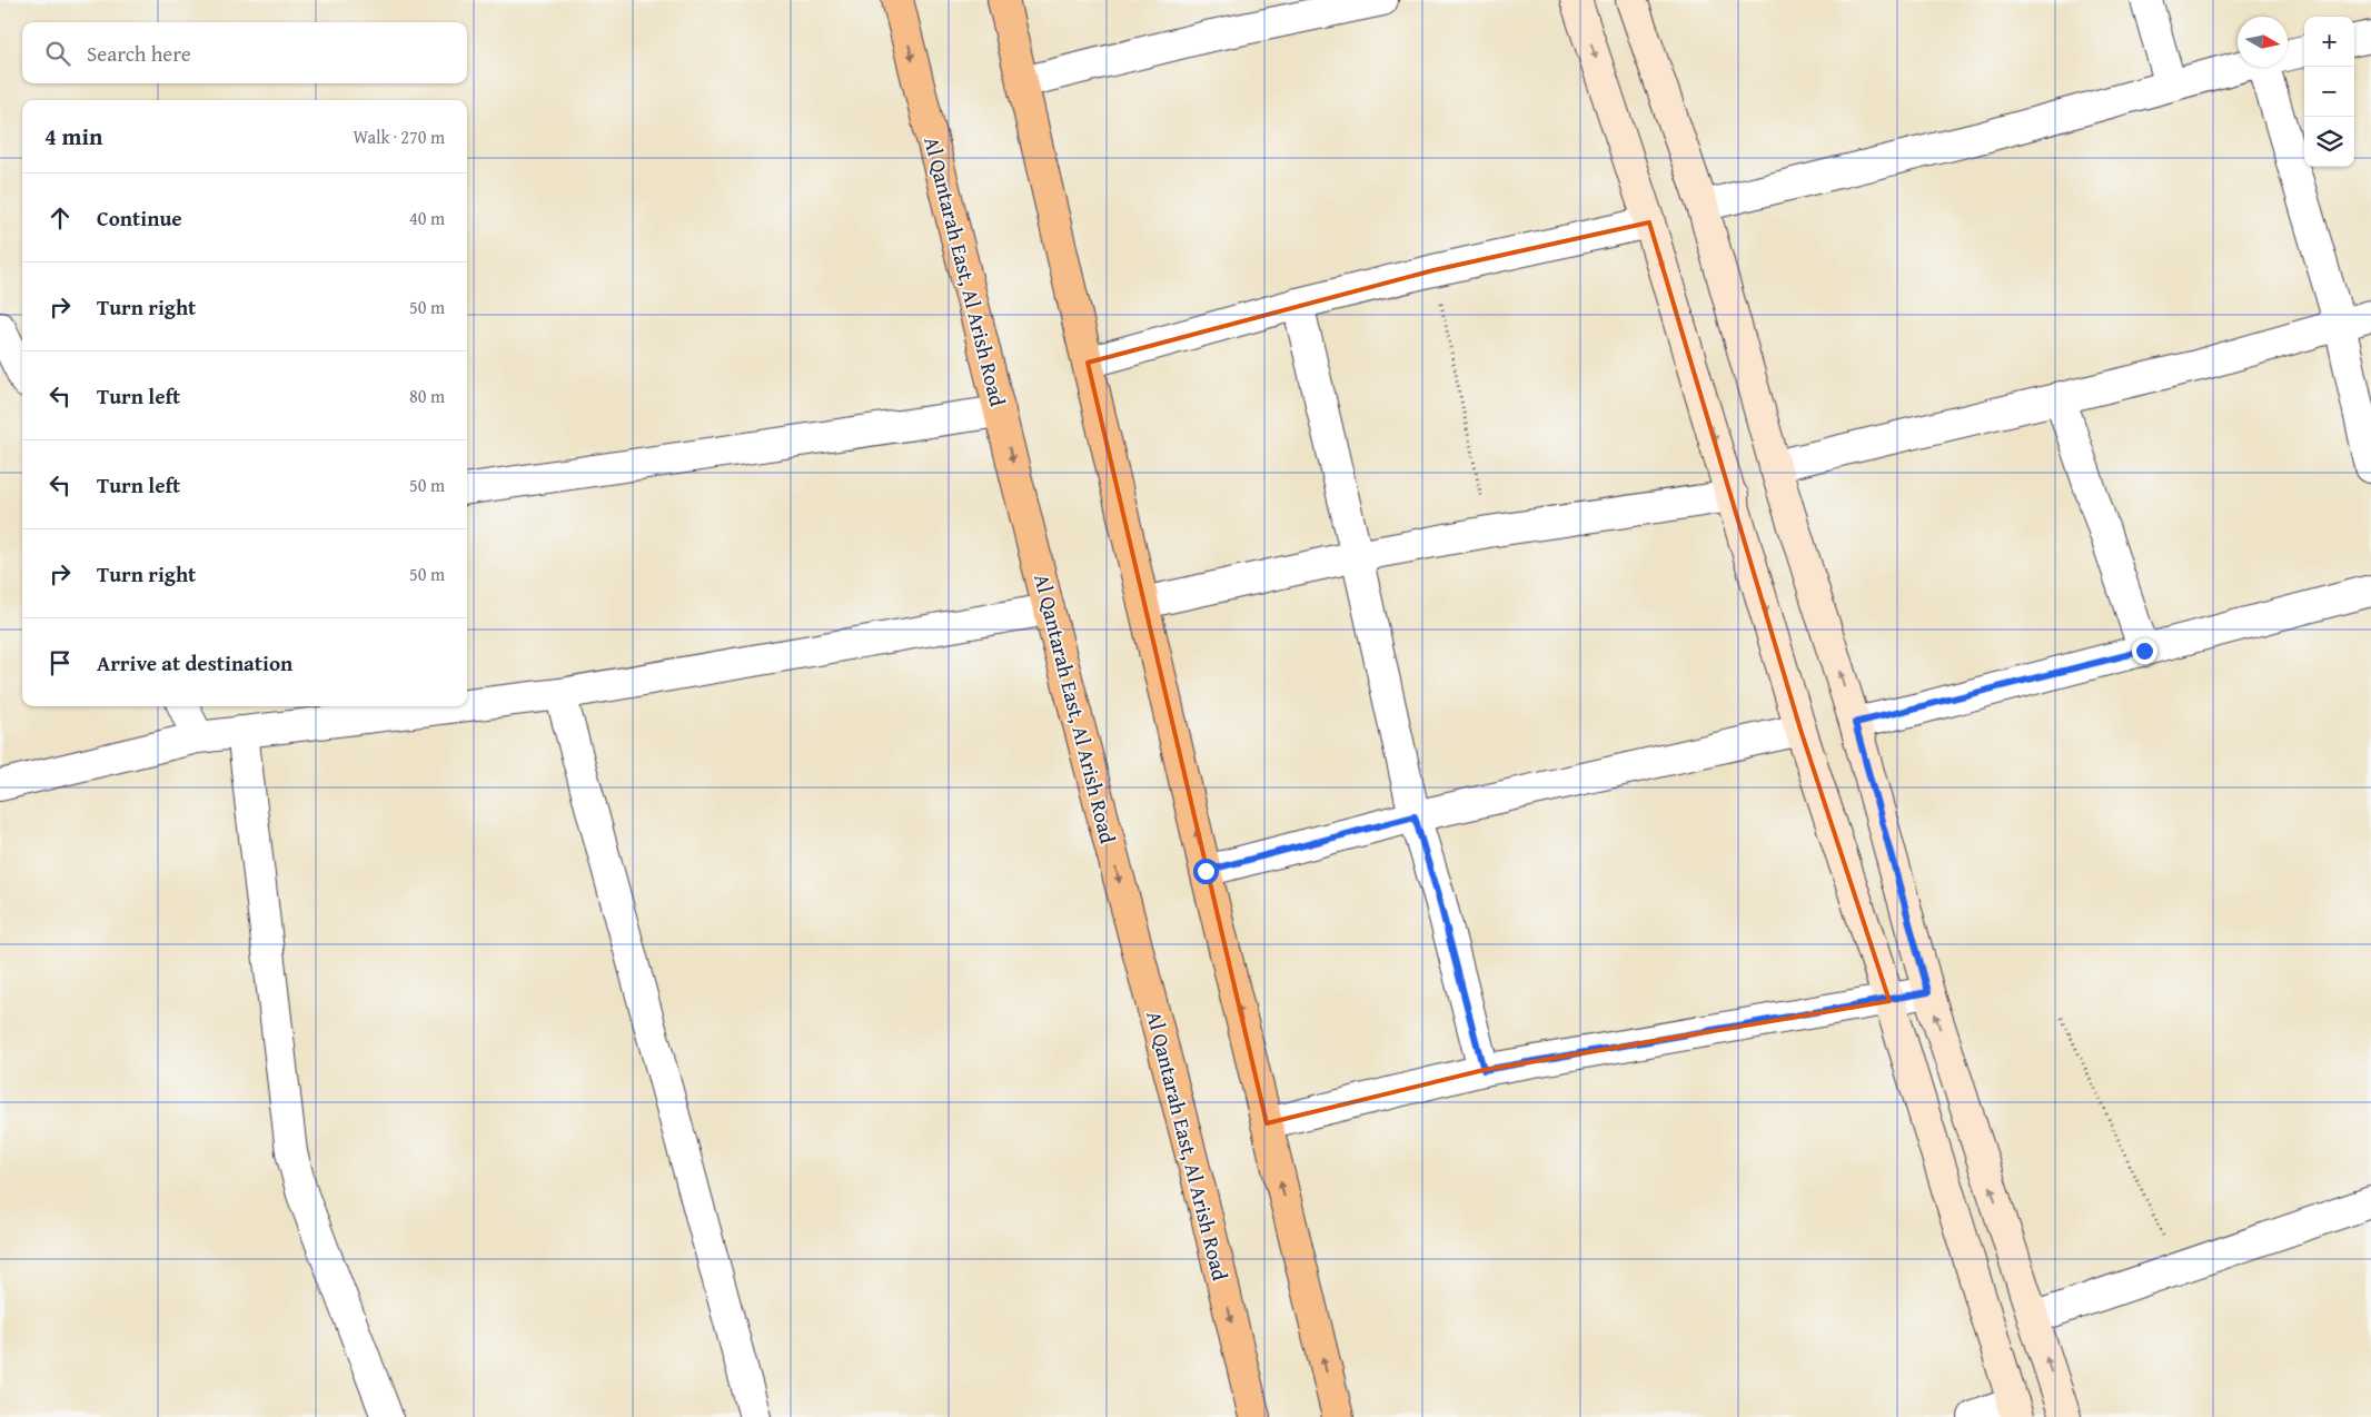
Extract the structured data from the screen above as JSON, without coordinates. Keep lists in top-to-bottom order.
{
  "streets": {
    "highway": ["Al Qantarah East, Al Arish Road"]
  },
  "north": "right",
  "page": {
    "map_buttons": ["+", "−"],
    "search": "Search here",
    "heading": ["4 min", "Walk · 270 m"],
    "list": [
      ["Continue", "40 m"],
      ["Turn right", "50 m"],
      ["Turn left", "80 m"],
      ["Turn left", "50 m"],
      ["Turn right", "50 m"],
      "Arrive at destination"
    ]
  }
}
